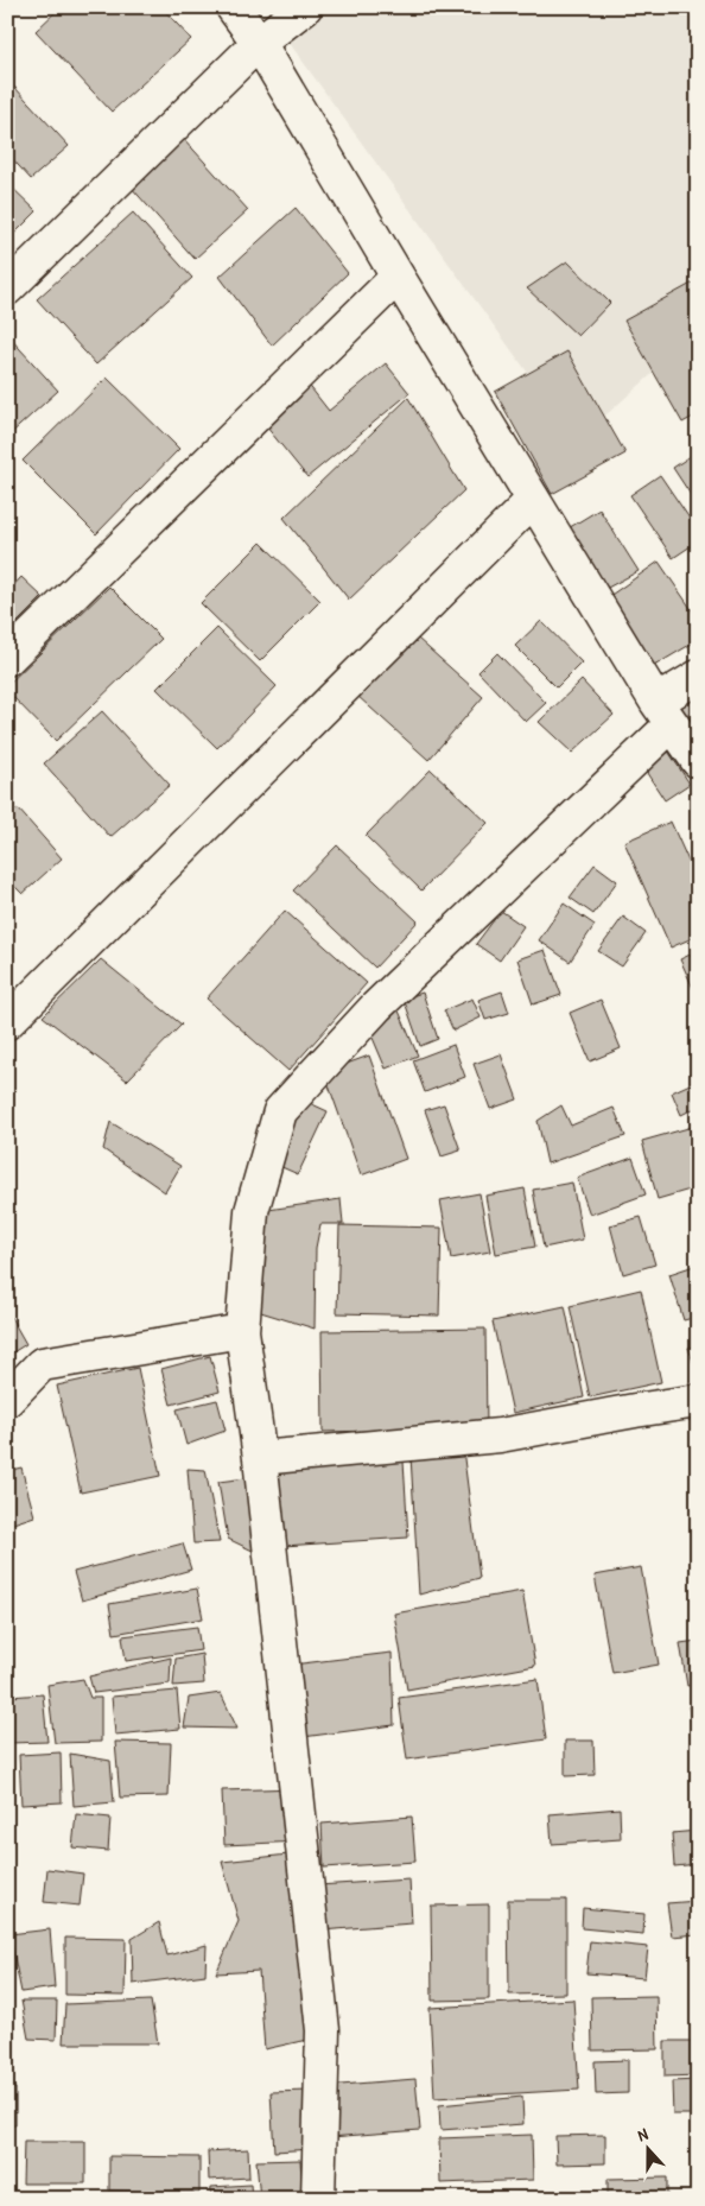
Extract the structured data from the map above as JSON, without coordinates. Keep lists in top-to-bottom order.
{
  "north": "top"
}
